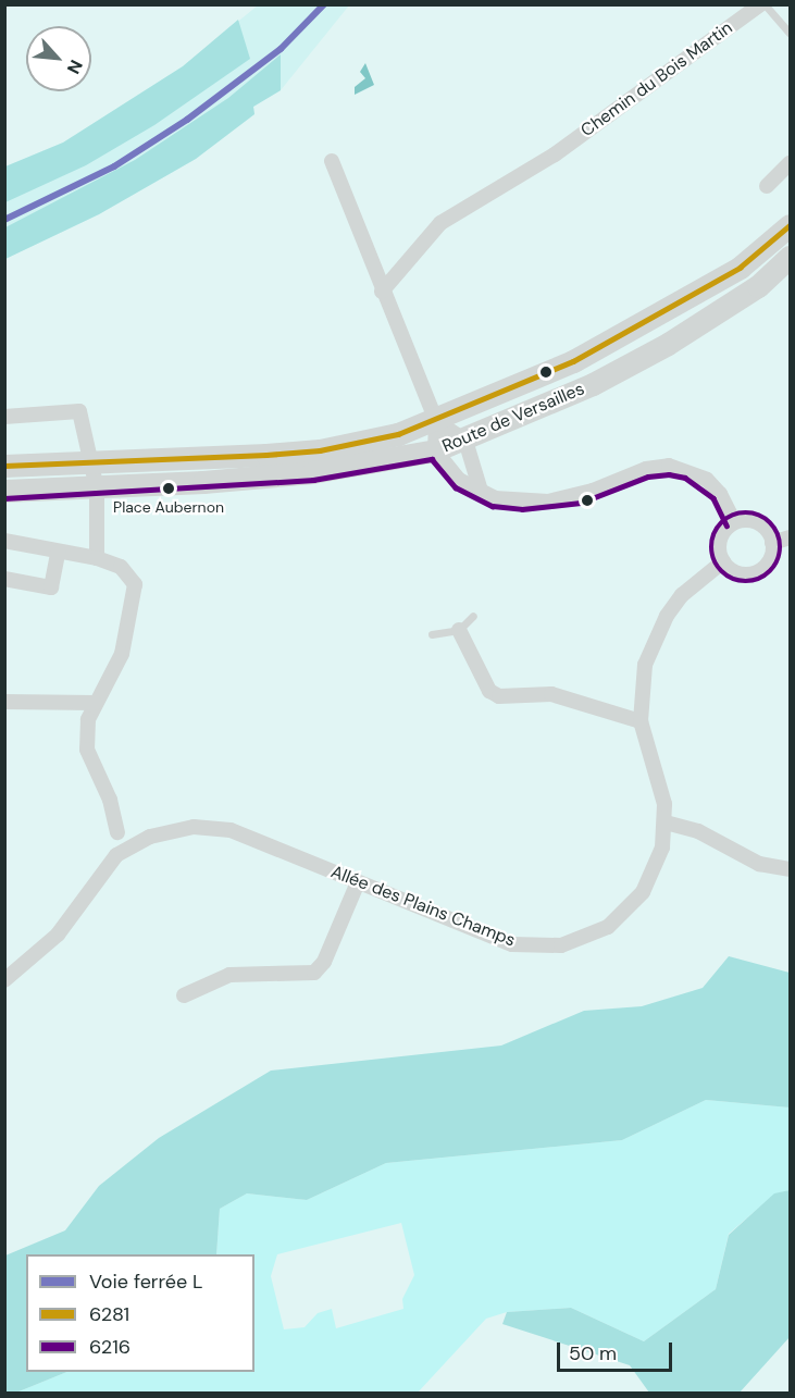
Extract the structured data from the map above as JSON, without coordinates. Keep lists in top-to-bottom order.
{
  "streets": {
    "main road": ["Route de Versailles"],
    "street": ["Chemin du Bois Martin", "Allée des Plains Champs"]
  },
  "places": ["Place Aubernon"],
  "lines": ["rail line L", "transit line 6281", "transit line 6216"],
  "legend": ["Voie ferrée L", "6281", "6216"],
  "scale_bar": "50 m",
  "north": "bottom right"
}
